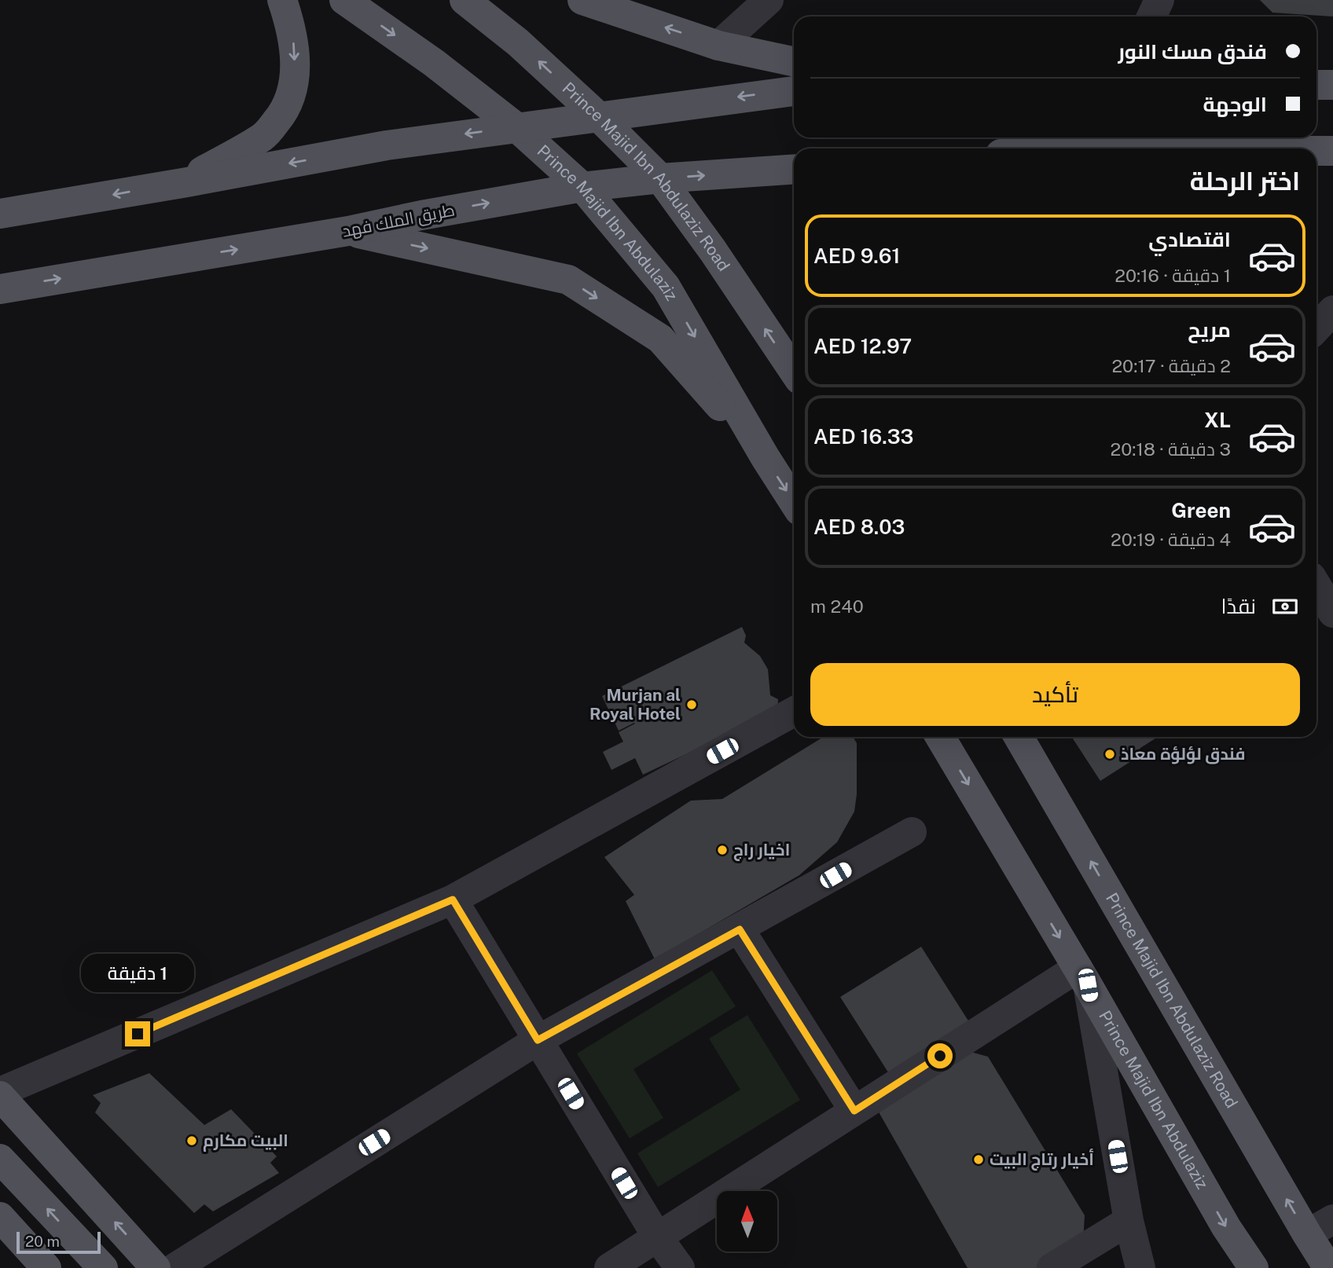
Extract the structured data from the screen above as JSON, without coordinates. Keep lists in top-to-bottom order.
{
  "streets": {
    "main road": ["Prince Majid Ibn Abdulaziz Road", "طريق الملك فهد", "Prince Majid Ibn Abdulaziz"]
  },
  "crossings": [
    ["Prince Majid Ibn Abdulaziz Road", "طريق الملك فهد"],
    ["طريق الملك فهد", "Prince Majid Ibn Abdulaziz"]
  ],
  "one_way": ["Prince Majid Ibn Abdulaziz Road", "Prince Majid Ibn Abdulaziz"],
  "places": [
    "Murjan al Royal Hotel",
    "فندق لؤلؤة معاذ",
    "اخيار راج",
    "البيت مكارم",
    "أخيار رتاج البيت"
  ],
  "scale_bar": "20 m",
  "north": "top",
  "page": {
    "banner": ["فندق مسك النور", "الوجهة"],
    "heading": "اختر الرحلة",
    "list": [
      {
        "name": "اقتصادي",
        "note": "1 دقيقة · 20:16",
        "value": "AED 9.61"
      },
      {
        "name": "مريح",
        "note": "2 دقيقة · 20:17",
        "value": "AED 12.97"
      },
      {
        "name": "XL",
        "note": "3 دقيقة · 20:18",
        "value": "AED 16.33"
      },
      {
        "name": "Green",
        "note": "4 دقيقة · 20:19",
        "value": "AED 8.03"
      }
    ],
    "pay": ["نقدًا", "240 m"],
    "buttons": "تأكيد",
    "bubble": "1 دقيقة",
    "scale": "20 m"
  }
}
